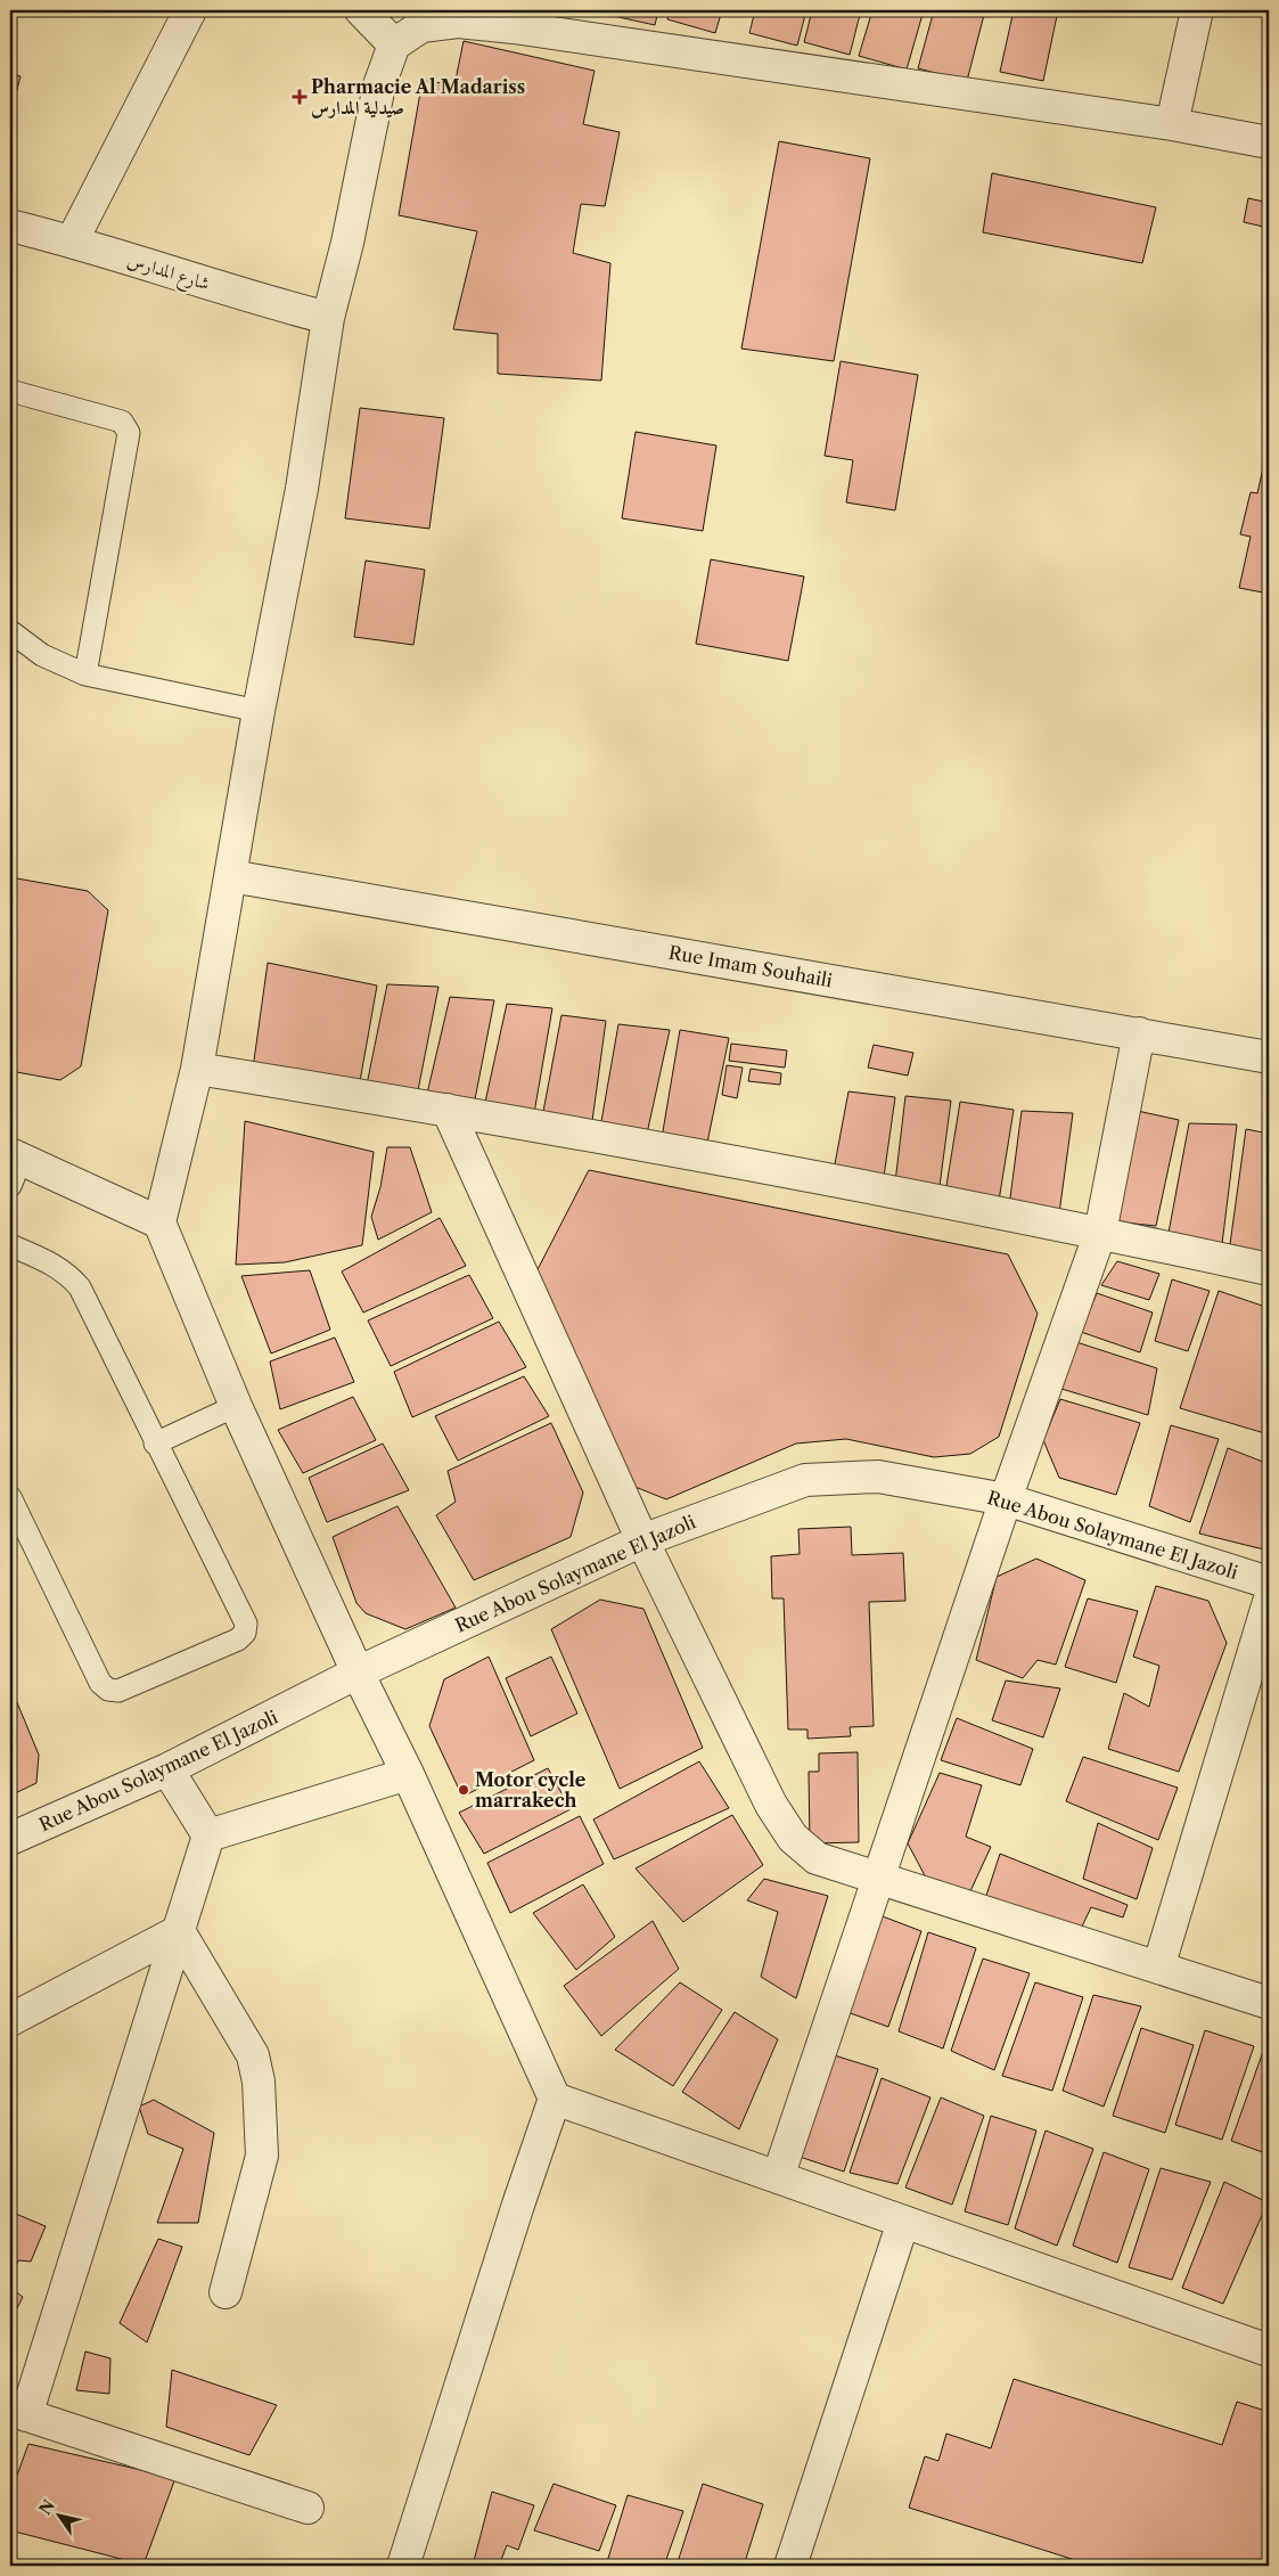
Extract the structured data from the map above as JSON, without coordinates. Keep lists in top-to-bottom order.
{
  "streets": {
    "street": ["شارع المدارس", "Rue Imam Souhaili", "Rue Abou Solaymane El Jazoli"]
  },
  "places": {
    "health": ["Pharmacie Al Madariss صيدلية المدارس"],
    "other": ["Motor cycle marrakech"]
  },
  "north": "top left"
}
